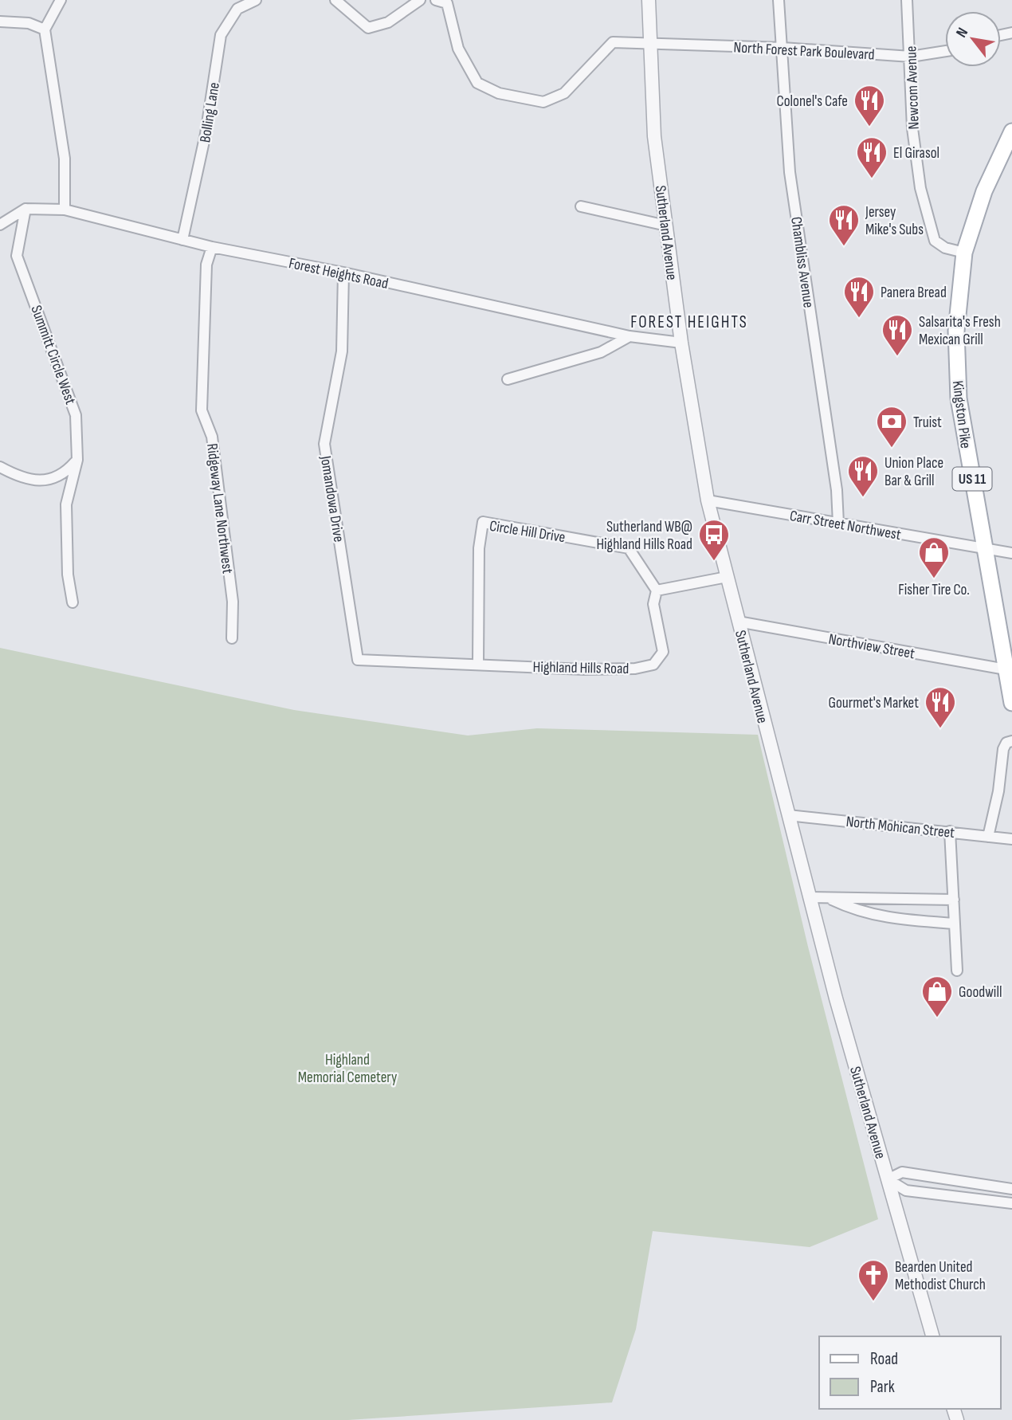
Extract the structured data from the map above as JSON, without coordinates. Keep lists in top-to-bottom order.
{
  "streets": {
    "main road": ["Kingston Pike", "US 11"],
    "street": [
      "North Forest Park Boulevard",
      "Newcom Avenue",
      "Bolling Lane",
      "Sutherland Avenue",
      "Chambliss Avenue",
      "Forest Heights Road",
      "Summitt Circle West",
      "Jomandowa Drive",
      "Ridgeway Lane Northwest",
      "Carr Street Northwest",
      "Circle Hill Drive",
      "Northview Street",
      "Highland Hills Road",
      "North Mohican Street"
    ]
  },
  "crossings": [
    ["North Forest Park Boulevard", "Newcom Avenue"],
    ["North Forest Park Boulevard", "Sutherland Avenue"],
    ["North Forest Park Boulevard", "Chambliss Avenue"],
    ["Newcom Avenue", "Kingston Pike"],
    ["Bolling Lane", "Forest Heights Road"],
    ["Sutherland Avenue", "Forest Heights Road"],
    ["Sutherland Avenue", "Carr Street Northwest"],
    ["Sutherland Avenue", "Northview Street"],
    ["Sutherland Avenue", "North Mohican Street"],
    ["Chambliss Avenue", "Carr Street Northwest"],
    ["Forest Heights Road", "Summitt Circle West"],
    ["Forest Heights Road", "Jomandowa Drive"],
    ["Forest Heights Road", "Ridgeway Lane Northwest"],
    ["Kingston Pike", "Carr Street Northwest"],
    ["Kingston Pike", "Northview Street"],
    ["Jomandowa Drive", "Highland Hills Road"],
    ["Circle Hill Drive", "Highland Hills Road"]
  ],
  "districts": ["FOREST HEIGHTS"],
  "parks": ["Highland Memorial Cemetery"],
  "places": {
    "restaurant": [
      "Colonel's Cafe",
      "El Girasol",
      "Jersey Mike's Subs",
      "Panera Bread",
      "Salsarita's Fresh Mexican Grill",
      "Union Place Bar & Grill",
      "Gourmet's Market"
    ],
    "bank": ["Truist"],
    "bus stop": ["Sutherland WB@ Highland Hills Road"],
    "shop": ["Fisher Tire Co.", "Goodwill"],
    "church": ["Bearden United Methodist Church"]
  },
  "legend": ["Road", "Park"],
  "north": "top left"
}
